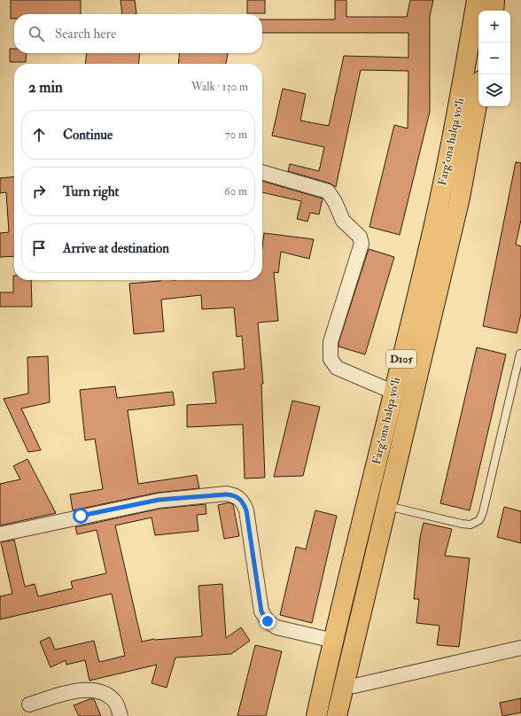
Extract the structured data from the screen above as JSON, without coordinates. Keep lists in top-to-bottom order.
{
  "streets": {
    "highway": ["Farg‘ona halqa yo‘li", "D105"]
  },
  "page": {
    "map_buttons": ["+", "−"],
    "search": "Search here",
    "heading": ["2 min", "Walk · 130 m"],
    "list": [
      ["Continue", "70 m"],
      ["Turn right", "60 m"],
      "Arrive at destination"
    ]
  }
}
